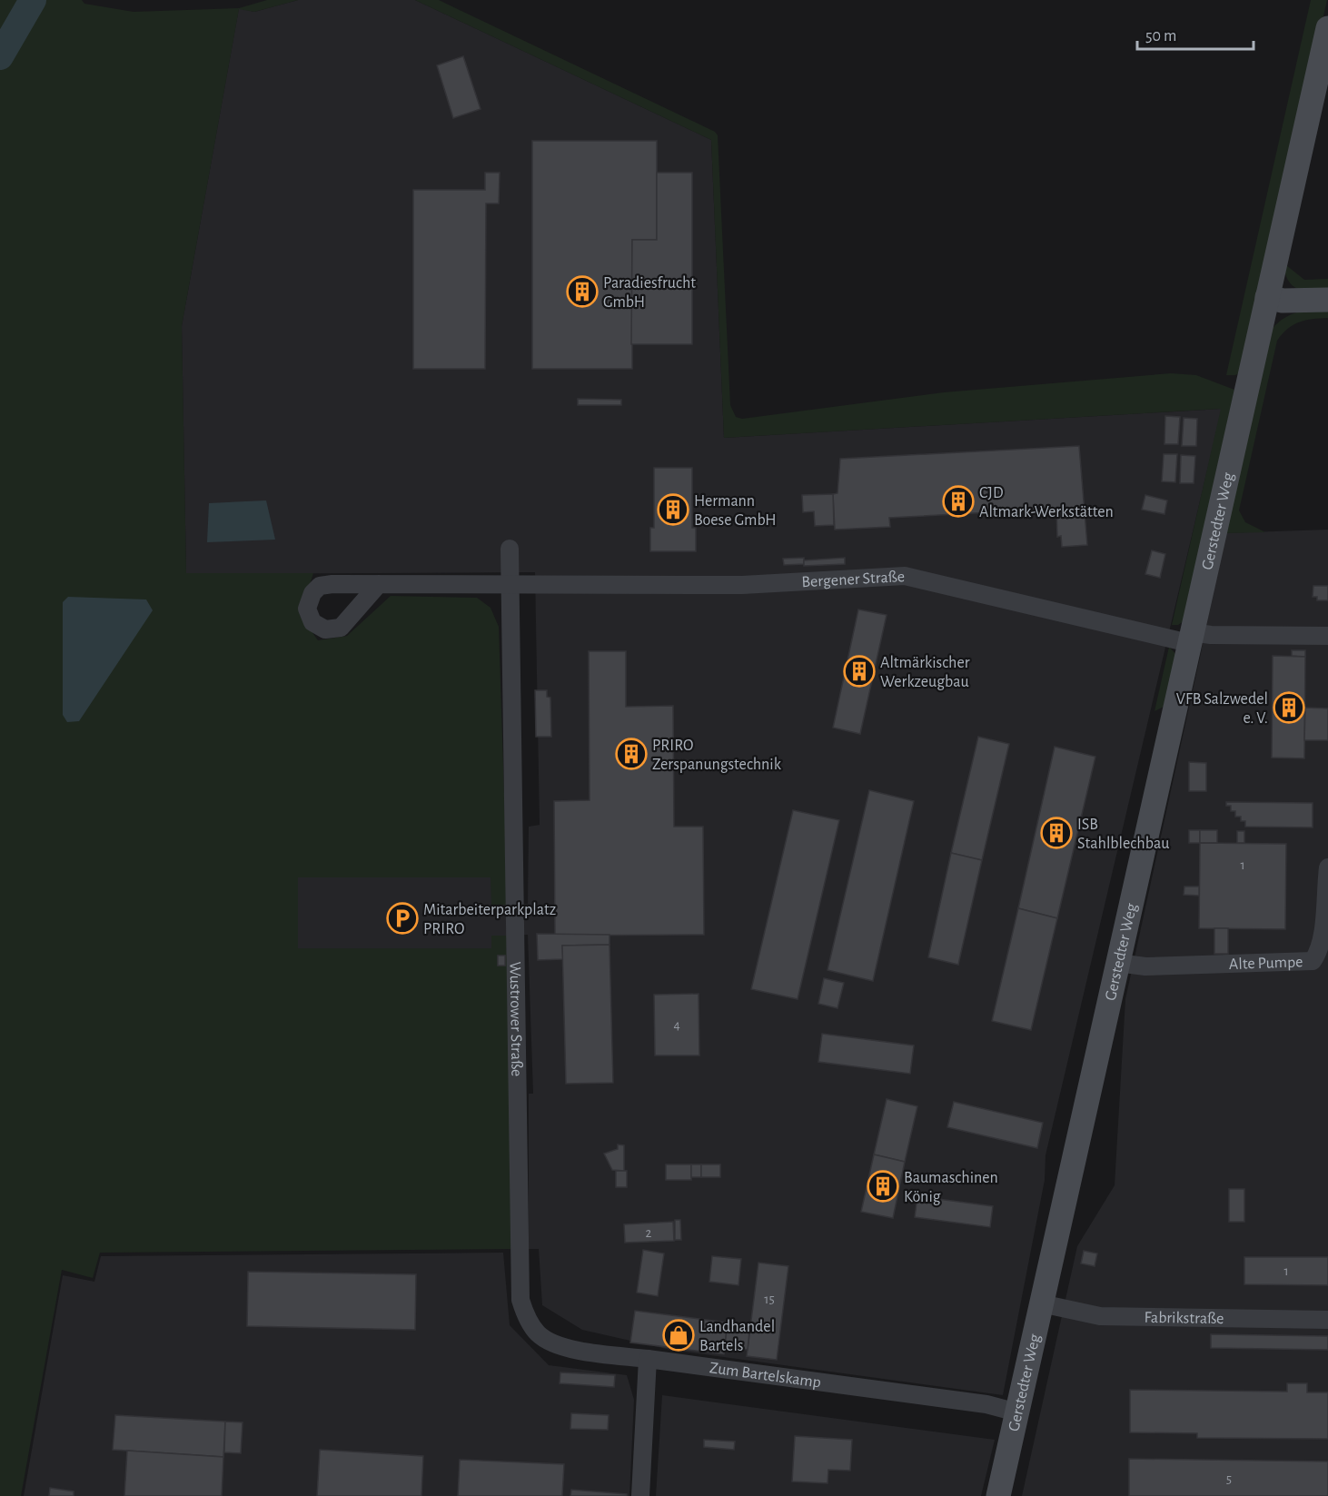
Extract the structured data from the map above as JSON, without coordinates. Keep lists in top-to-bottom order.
{
  "streets": {
    "street": [
      "Gerstedter Weg",
      "Bergener Straße",
      "Alte Pumpe",
      "Wustrower Straße",
      "Fabrikstraße",
      "Zum Bartelskamp"
    ]
  },
  "crossings": [
    ["Gerstedter Weg", "Bergener Straße"],
    ["Gerstedter Weg", "Alte Pumpe"],
    ["Gerstedter Weg", "Fabrikstraße"],
    ["Gerstedter Weg", "Zum Bartelskamp"],
    ["Bergener Straße", "Wustrower Straße"],
    ["Wustrower Straße", "Zum Bartelskamp"]
  ],
  "places": {
    "building": [
      "Paradiesfrucht GmbH",
      "CJD Altmark-Werkstätten",
      "Hermann Boese GmbH",
      "Altmärkischer Werkzeugbau",
      "VFB Salzwedel e. V.",
      "PRIRO Zerspanungstechnik",
      "ISB Stahlblechbau",
      "Baumaschinen König"
    ],
    "parking": ["Mitarbeiterparkplatz PRIRO"],
    "shop": ["Landhandel Bartels"]
  },
  "house_numbers": [
    "1",
    "4",
    "2",
    "1",
    "15",
    "5"
  ],
  "scale_bar": "50 m"
}
